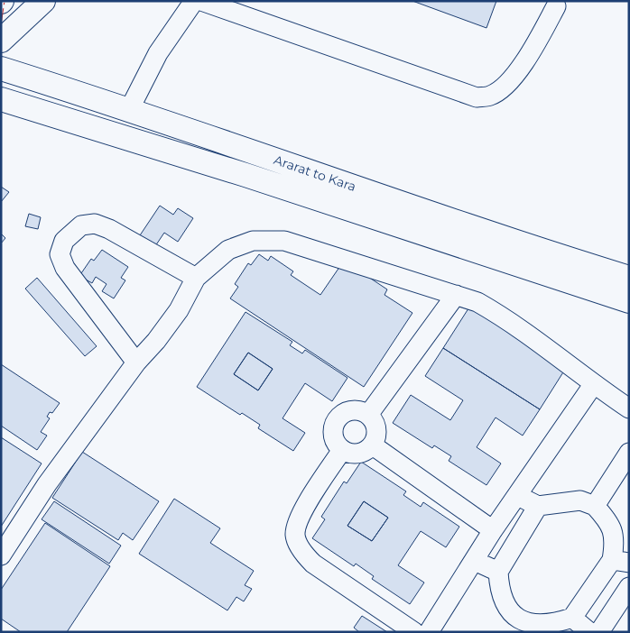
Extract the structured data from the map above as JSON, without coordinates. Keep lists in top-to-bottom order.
{
  "streets": {
    "main road": ["Ararat to Kara"]
  }
}
